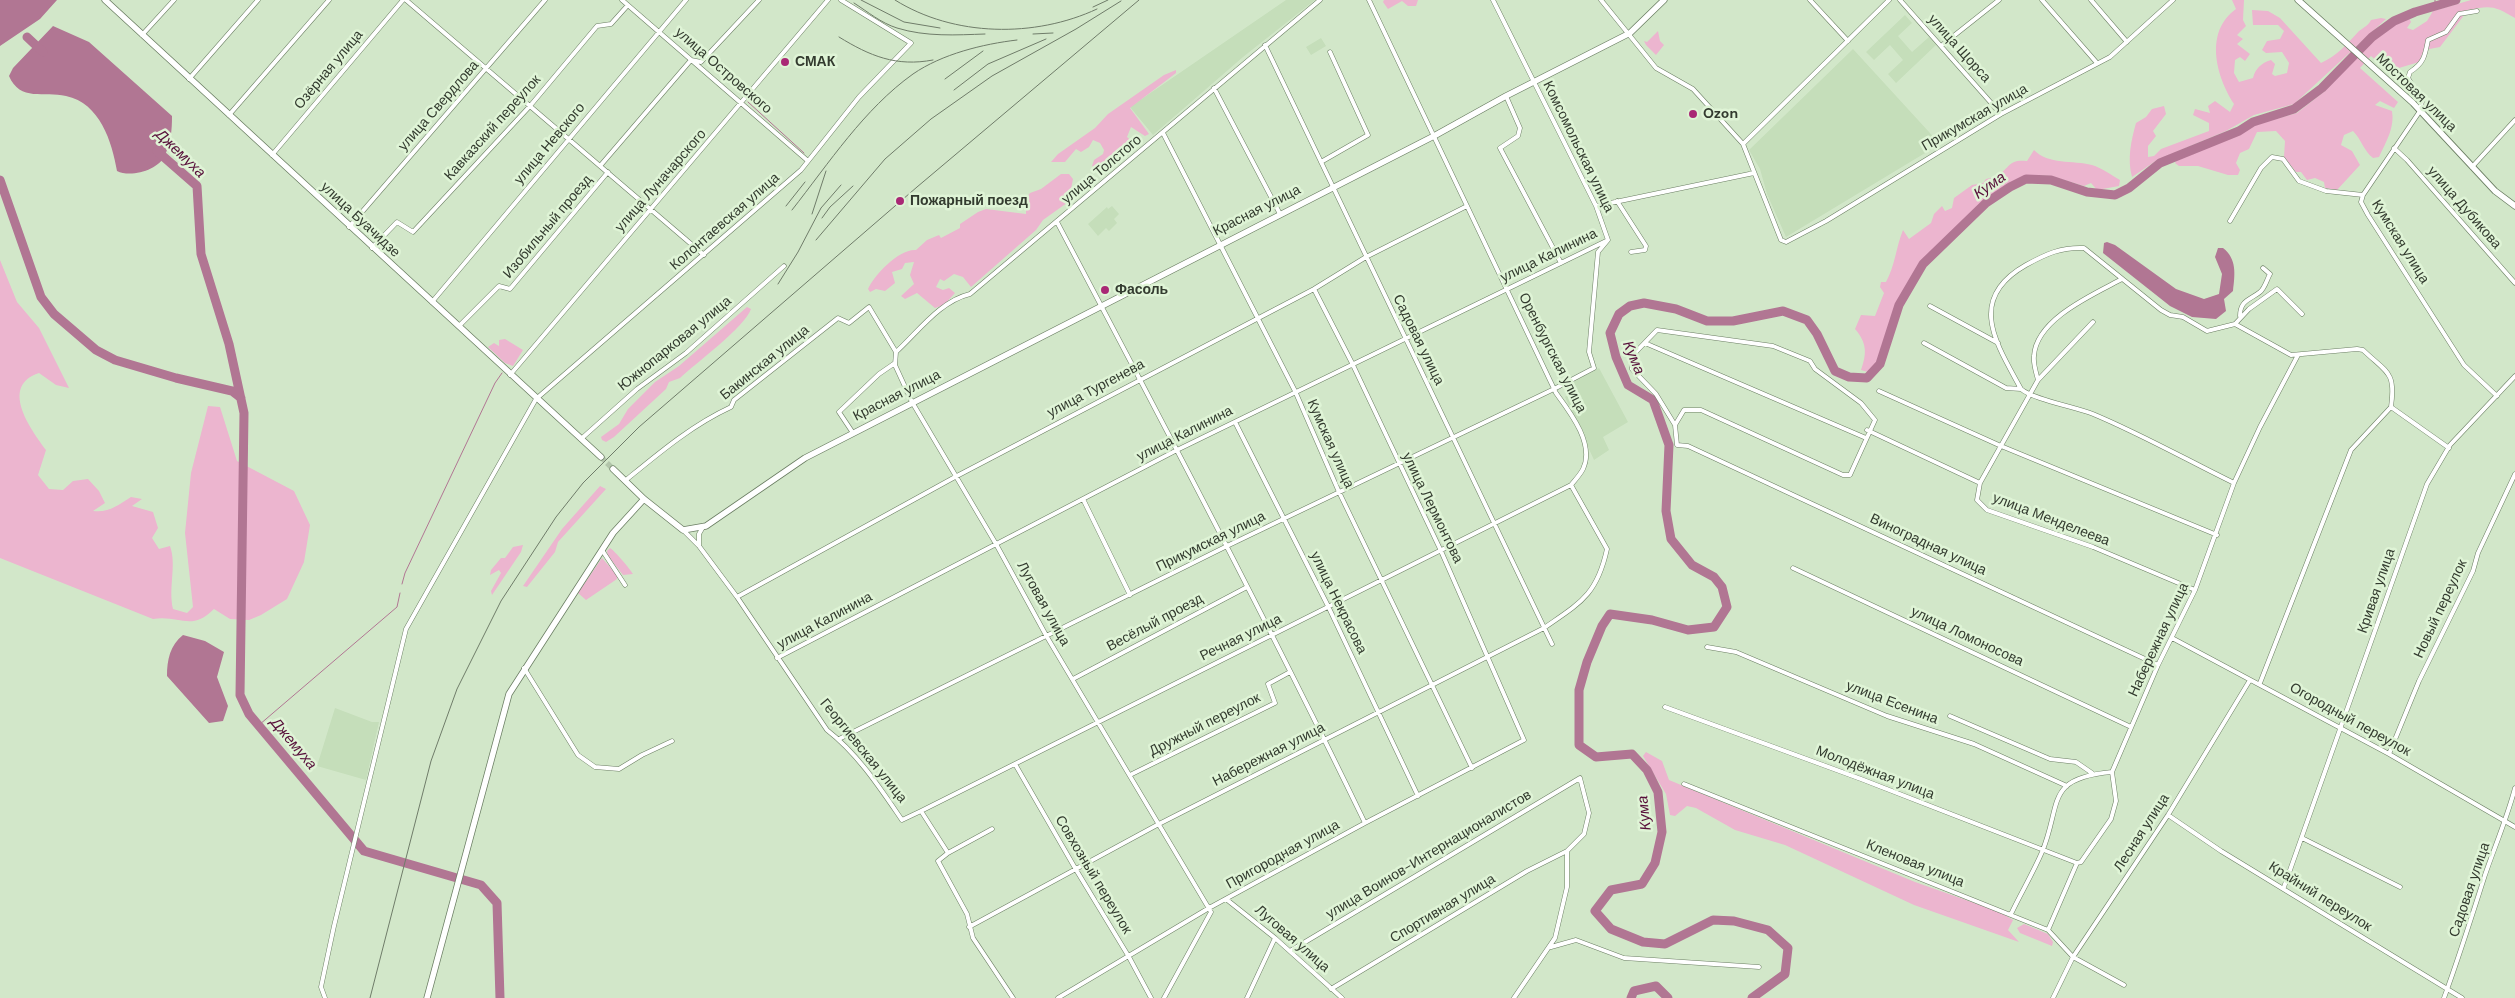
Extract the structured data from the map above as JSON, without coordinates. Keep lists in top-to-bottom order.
{
  "streets": {
    "street": [
      "улица Щорса",
      "Озёрная улица",
      "улица Островского",
      "Мостовая улица",
      "улица Свердлова",
      "Прикумская улица",
      "Кавказский переулок",
      "улица Невского",
      "Комсомольская улица",
      "улица Толстого",
      "улица Луначарского",
      "улица Дубикова",
      "Красная улица",
      "улица Буачидзе",
      "Колонтаевская улица",
      "Изобильный проезд",
      "Кумская улица",
      "улица Калинина",
      "Садовая улица",
      "Южнопарковая улица",
      "Оренбургская улица",
      "Бакинская улица",
      "улица Тургенева",
      "улица Лермонтова",
      "улица Менделеева",
      "Виноградная улица",
      "Кривая улица",
      "улица Некрасова",
      "Луговая улица",
      "Новый переулок",
      "Весёлый проезд",
      "улица Ломоносова",
      "Речная улица",
      "Набережная улица",
      "улица Есенина",
      "Огородный переулок",
      "Дружный переулок",
      "Георгиевская улица",
      "Молодёжная улица",
      "Лесная улица",
      "Пригородная улица",
      "улица Воинов-Интернационалистов",
      "Кленовая улица",
      "Совхозный переулок",
      "Крайний переулок",
      "Спортивная улица"
    ]
  },
  "crossings": [
    ["улица Щорса", "Прикумская улица"],
    ["Озёрная улица", "улица Буачидзе"],
    ["улица Островского", "Кавказский переулок"],
    ["улица Островского", "улица Невского"],
    ["улица Островского", "улица Луначарского"],
    ["улица Островского", "Колонтаевская улица"],
    ["улица Островского", "Изобильный проезд"],
    ["улица Свердлова", "улица Буачидзе"],
    ["Прикумская улица", "Комсомольская улица"],
    ["Прикумская улица", "Кумская улица"],
    ["Прикумская улица", "улица Калинина"],
    ["Прикумская улица", "Садовая улица"],
    ["Прикумская улица", "Оренбургская улица"],
    ["Прикумская улица", "улица Лермонтова"],
    ["Прикумская улица", "улица Некрасова"],
    ["Прикумская улица", "Луговая улица"],
    ["Прикумская улица", "Георгиевская улица"],
    ["Кавказский переулок", "улица Буачидзе"],
    ["улица Невского", "улица Буачидзе"],
    ["Комсомольская улица", "Красная улица"],
    ["Комсомольская улица", "улица Калинина"],
    ["улица Толстого", "Кумская улица"],
    ["улица Толстого", "Садовая улица"],
    ["улица Толстого", "Бакинская улица"],
    ["улица Толстого", "Луговая улица"],
    ["улица Луначарского", "улица Буачидзе"],
    ["Красная улица", "Кумская улица"],
    ["Красная улица", "Садовая улица"],
    ["Красная улица", "Оренбургская улица"],
    ["Красная улица", "Луговая улица"],
    ["Красная улица", "Георгиевская улица"],
    ["улица Буачидзе", "Колонтаевская улица"],
    ["улица Буачидзе", "Изобильный проезд"],
    ["улица Буачидзе", "Южнопарковая улица"],
    ["Кумская улица", "улица Калинина"],
    ["Кумская улица", "улица Тургенева"],
    ["Кумская улица", "Кривая улица"],
    ["Кумская улица", "Речная улица"],
    ["Кумская улица", "Набережная улица"],
    ["Кумская улица", "Пригородная улица"],
    ["улица Калинина", "Садовая улица"],
    ["улица Калинина", "Оренбургская улица"],
    ["улица Калинина", "улица Лермонтова"],
    ["улица Калинина", "улица Некрасова"],
    ["улица Калинина", "Луговая улица"],
    ["улица Калинина", "Георгиевская улица"],
    ["Садовая улица", "улица Тургенева"],
    ["Садовая улица", "Речная улица"],
    ["Садовая улица", "Набережная улица"],
    ["Садовая улица", "Огородный переулок"],
    ["Садовая улица", "Крайний переулок"],
    ["Оренбургская улица", "улица Тургенева"],
    ["Оренбургская улица", "Речная улица"],
    ["Оренбургская улица", "Набережная улица"],
    ["Бакинская улица", "Луговая улица"],
    ["Бакинская улица", "Георгиевская улица"],
    ["улица Тургенева", "улица Лермонтова"],
    ["улица Тургенева", "Луговая улица"],
    ["улица Тургенева", "Георгиевская улица"],
    ["улица Лермонтова", "Речная улица"],
    ["улица Лермонтова", "Набережная улица"],
    ["улица Лермонтова", "Пригородная улица"],
    ["улица Менделеева", "Набережная улица"],
    ["Виноградная улица", "Набережная улица"],
    ["Кривая улица", "Огородный переулок"],
    ["Кривая улица", "Крайний переулок"],
    ["улица Некрасова", "Речная улица"],
    ["улица Некрасова", "Набережная улица"],
    ["улица Некрасова", "Пригородная улица"],
    ["Луговая улица", "Весёлый проезд"],
    ["Луговая улица", "Речная улица"],
    ["Луговая улица", "Набережная улица"],
    ["Луговая улица", "Дружный переулок"],
    ["Луговая улица", "Пригородная улица"],
    ["Луговая улица", "улица Воинов-Интернационалистов"],
    ["Луговая улица", "Спортивная улица"],
    ["Новый переулок", "Огородный переулок"],
    ["улица Ломоносова", "Набережная улица"],
    ["Речная улица", "Набережная улица"],
    ["Речная улица", "Георгиевская улица"],
    ["Речная улица", "Совхозный переулок"],
    ["Набережная улица", "Огородный переулок"],
    ["Набережная улица", "Совхозный переулок"],
    ["Огородный переулок", "Лесная улица"],
    ["Лесная улица", "Кленовая улица"],
    ["Лесная улица", "Крайний переулок"],
    ["Пригородная улица", "Совхозный переулок"],
    ["улица Воинов-Интернационалистов", "Спортивная улица"]
  ],
  "water": ["Джемуха", "Кума"],
  "places": [
    "СМАК",
    "Ozon",
    "Пожарный поезд",
    "Фасоль"
  ]
}
